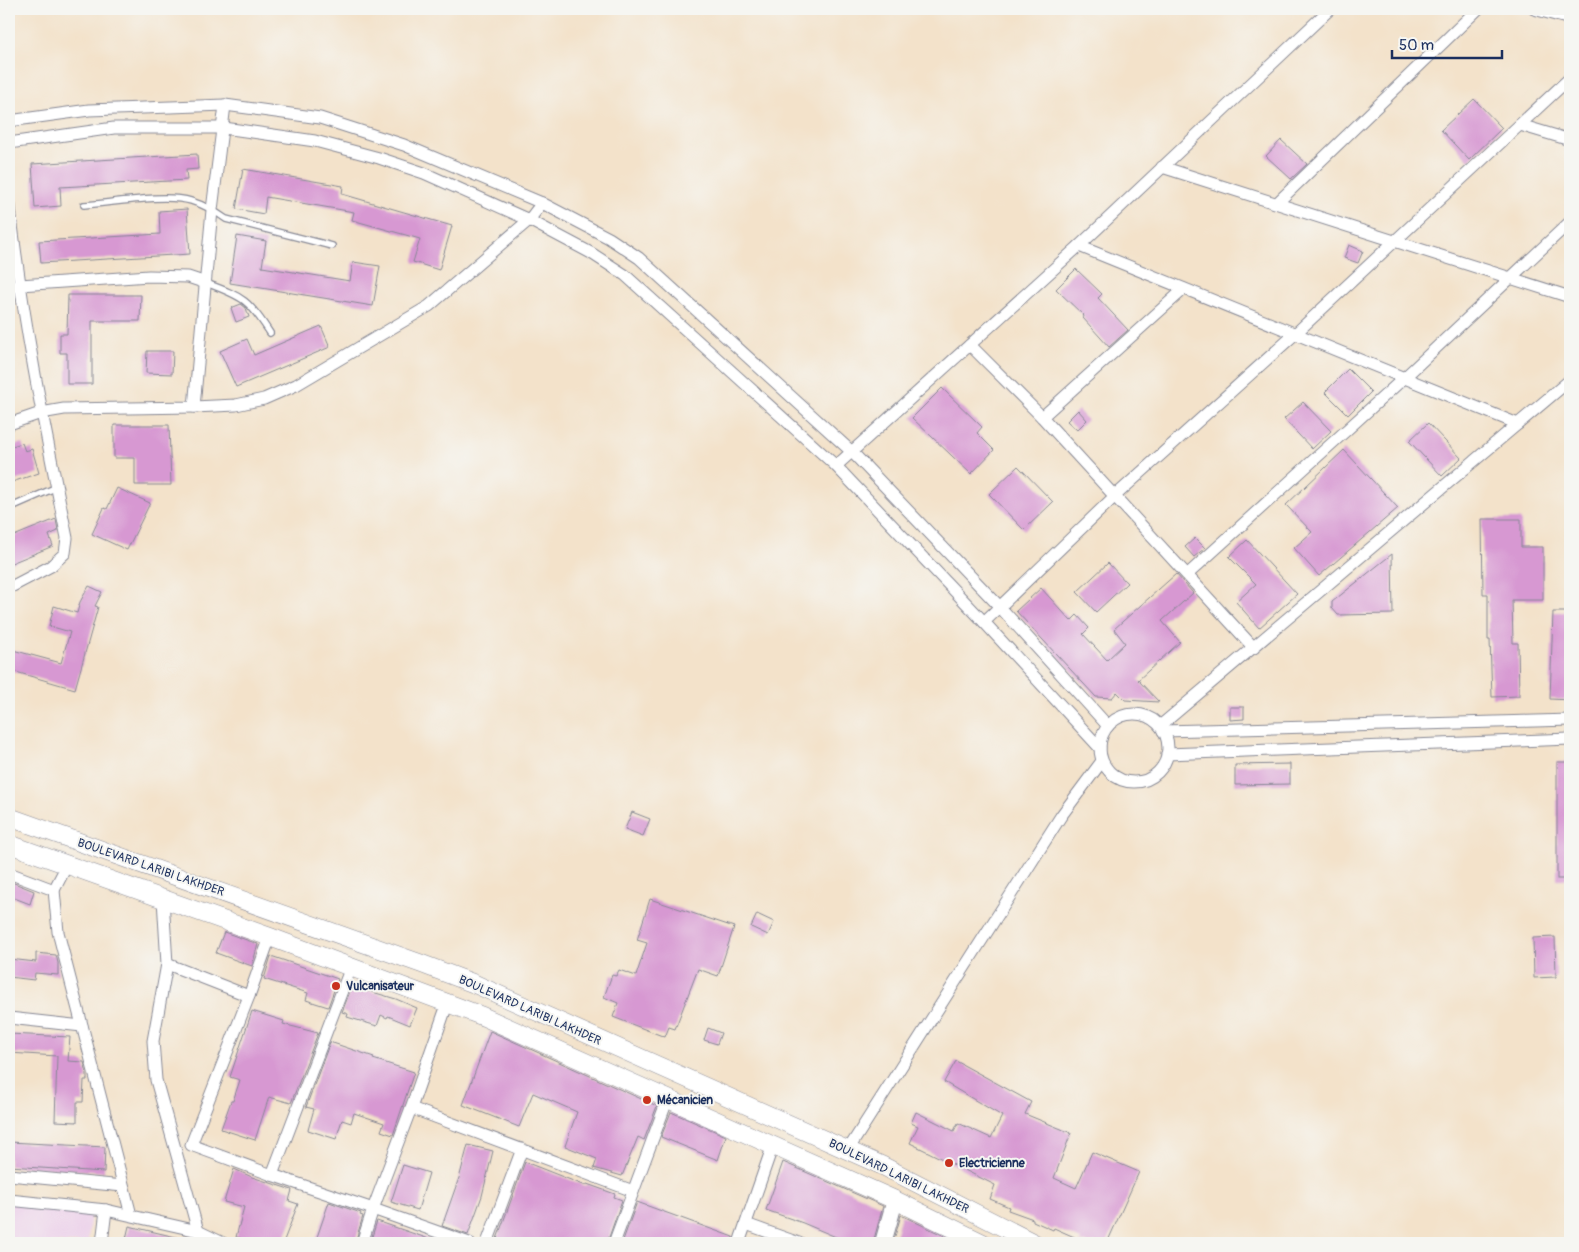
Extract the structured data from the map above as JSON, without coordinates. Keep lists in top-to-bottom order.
{
  "streets": {
    "main road": ["BOULEVARD LARIBI LAKHDER"]
  },
  "places": ["Vulcanisateur", "Mécanicien", "Electricienne"],
  "scale_bar": "50 m"
}
